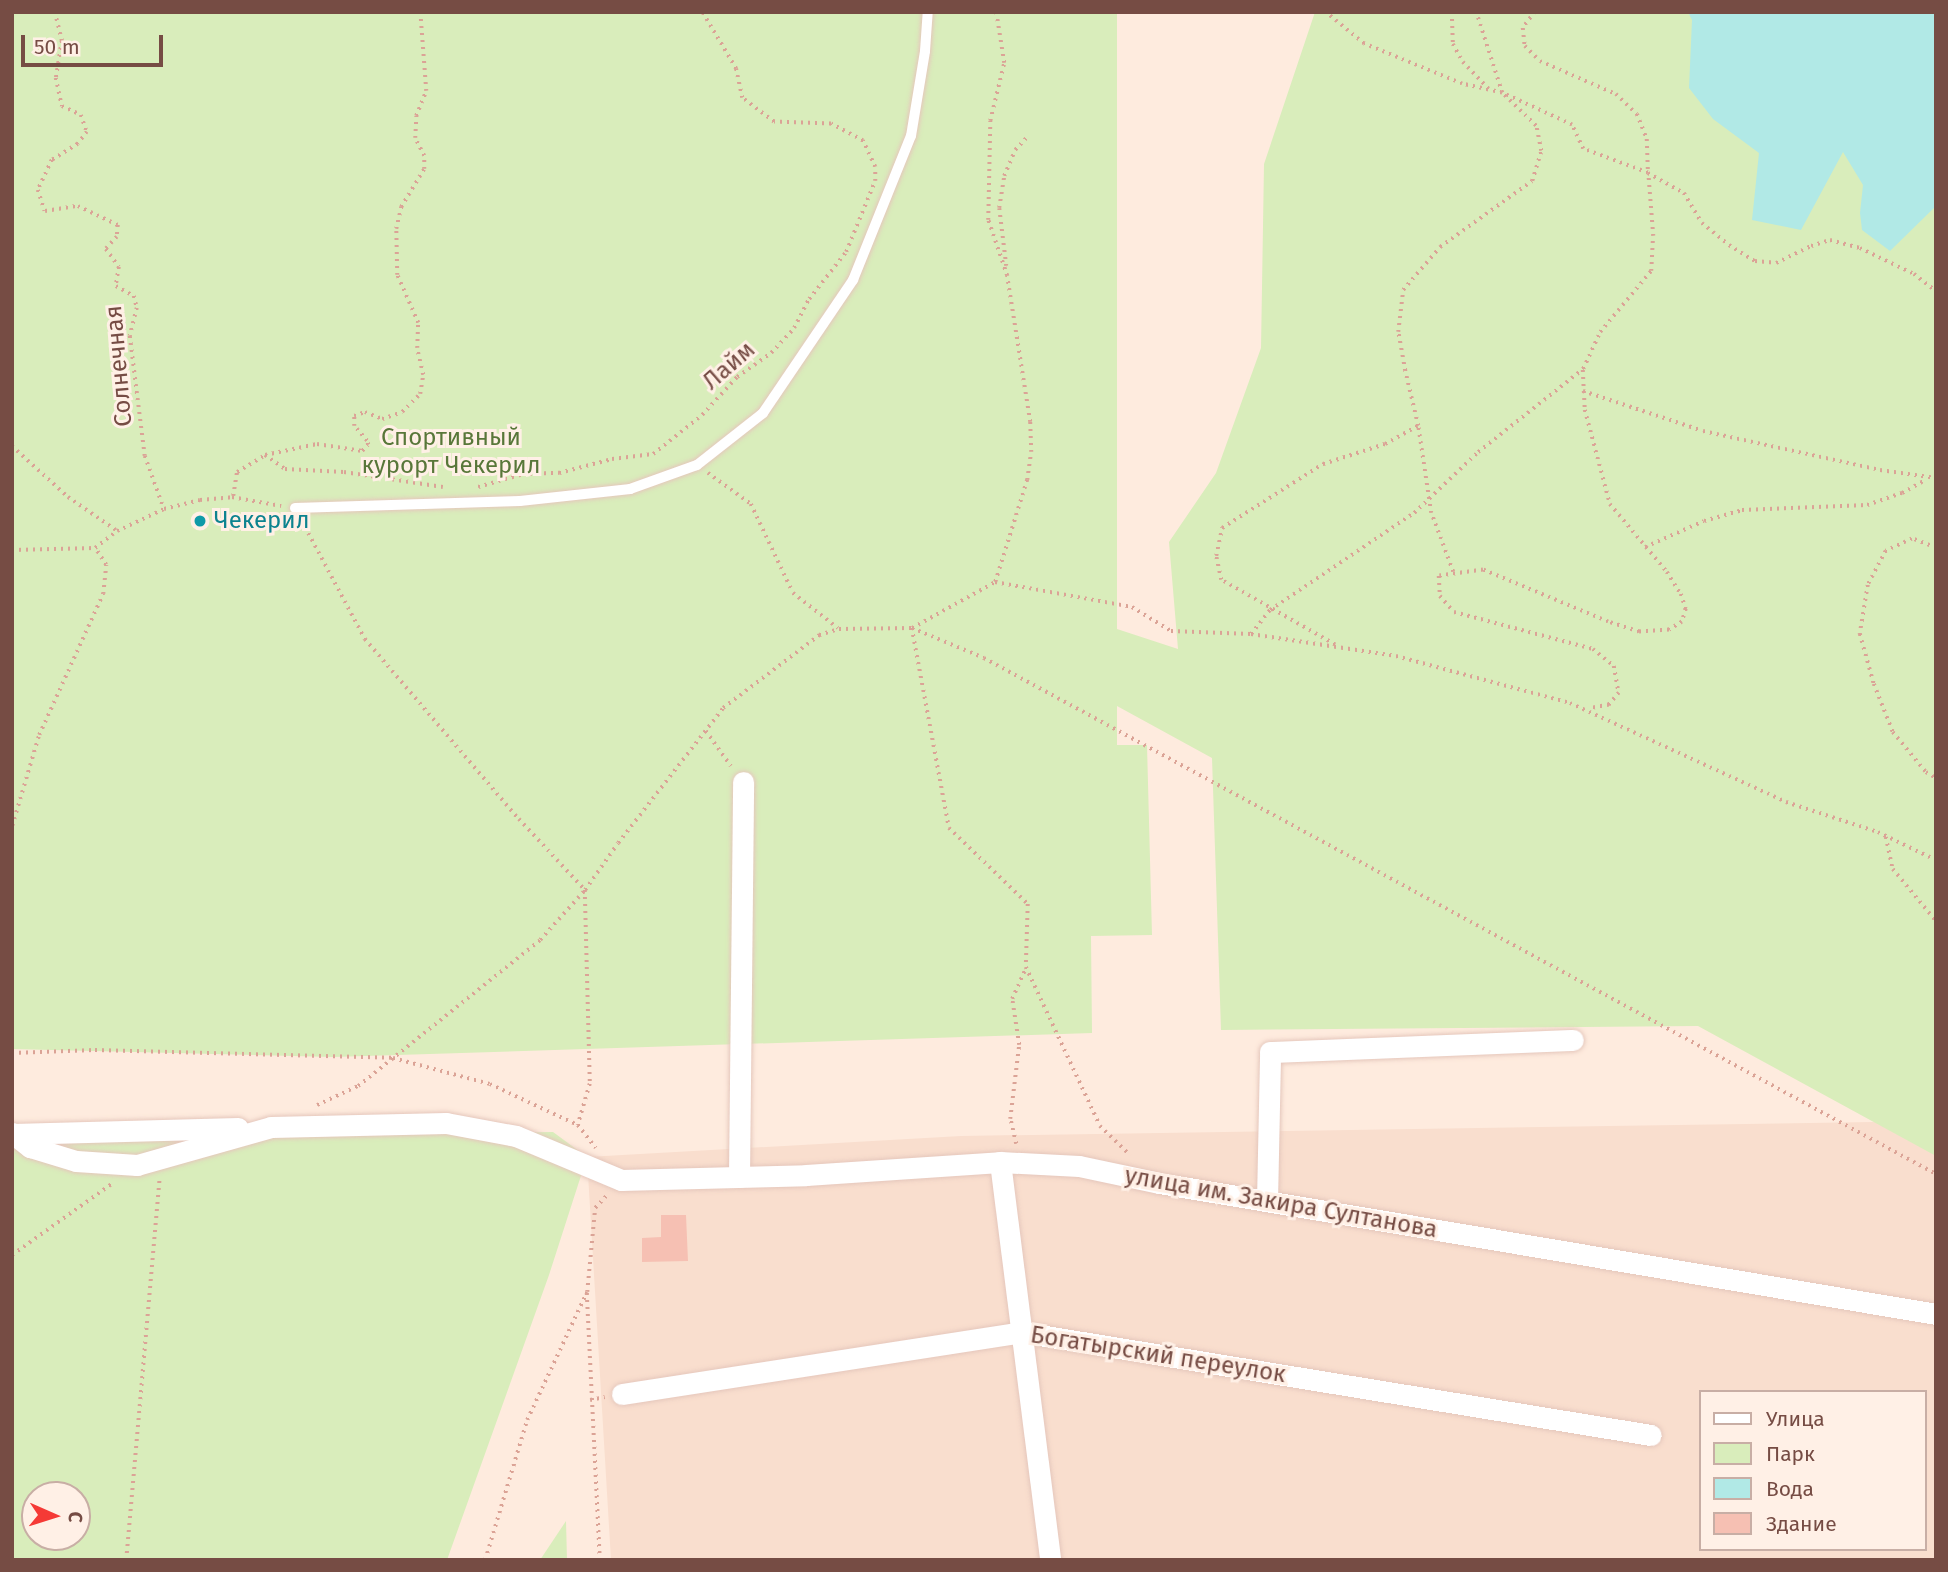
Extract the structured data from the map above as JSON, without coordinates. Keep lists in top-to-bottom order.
{
  "streets": {
    "street": ["улица им. Закира Султанова", "Богатырский переулок"],
    "path": ["Солнечная", "Лайм"]
  },
  "parks": ["Спортивный курорт Чекерил"],
  "places": ["Чекерил"],
  "legend": [
    "Улица",
    "Парк",
    "Вода",
    "Здание"
  ],
  "scale_bar": "50 m",
  "north": "right"
}
